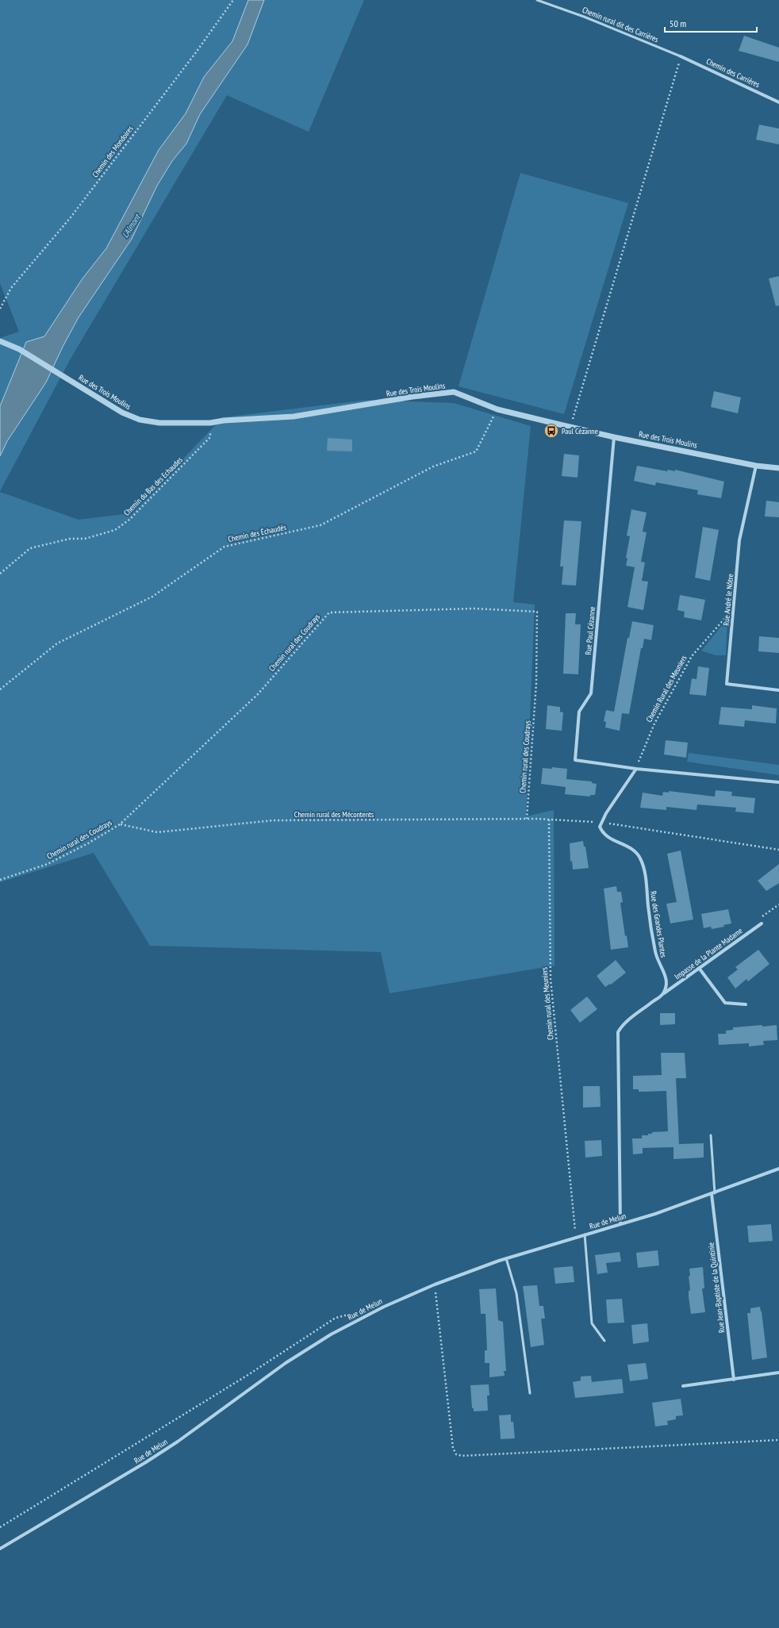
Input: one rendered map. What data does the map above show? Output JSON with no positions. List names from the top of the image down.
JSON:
{
  "streets": {
    "street": [
      "Chemin des Carrières",
      "Rue des Trois Moulins",
      "Rue André le Nôtre",
      "Rue Paul Cézanne",
      "Rue des Grandes Plantes",
      "Impasse de la Plante Madame",
      "Rue de Melun",
      "Rue Jean-Baptiste de la Quintinie"
    ],
    "lane": ["Chemin rural dit des Carrières"],
    "path": [
      "Chemin des Mondoires",
      "Chemin du Bas des Echaudes",
      "Chemin des Échaudés",
      "Chemin rural des Coudrays",
      "Chemin Rural des Meuniers",
      "Chemin rural des Mécontents",
      "Chemin rural des Meuniers"
    ]
  },
  "crossings": [
    ["Chemin rural dit des Carrières", "Chemin des Carrières"],
    ["Rue des Trois Moulins", "Chemin du Bas des Echaudes"],
    ["Rue des Trois Moulins", "Chemin des Échaudés"],
    ["Rue des Trois Moulins", "Rue André le Nôtre"],
    ["Rue des Trois Moulins", "Rue Paul Cézanne"],
    ["Rue André le Nôtre", "Chemin Rural des Meuniers"],
    ["Rue Paul Cézanne", "Chemin Rural des Meuniers"],
    ["Chemin rural des Coudrays", "Chemin rural des Mécontents"],
    ["Chemin rural des Mécontents", "Chemin rural des Meuniers"],
    ["Rue des Grandes Plantes", "Impasse de la Plante Madame"],
    ["Chemin rural des Meuniers", "Rue de Melun"],
    ["Rue de Melun", "Rue Jean-Baptiste de la Quintinie"]
  ],
  "water": ["L'Almont"],
  "places": {
    "bus stop": ["Paul Cézanne"]
  },
  "scale_bar": "50 m"
}
